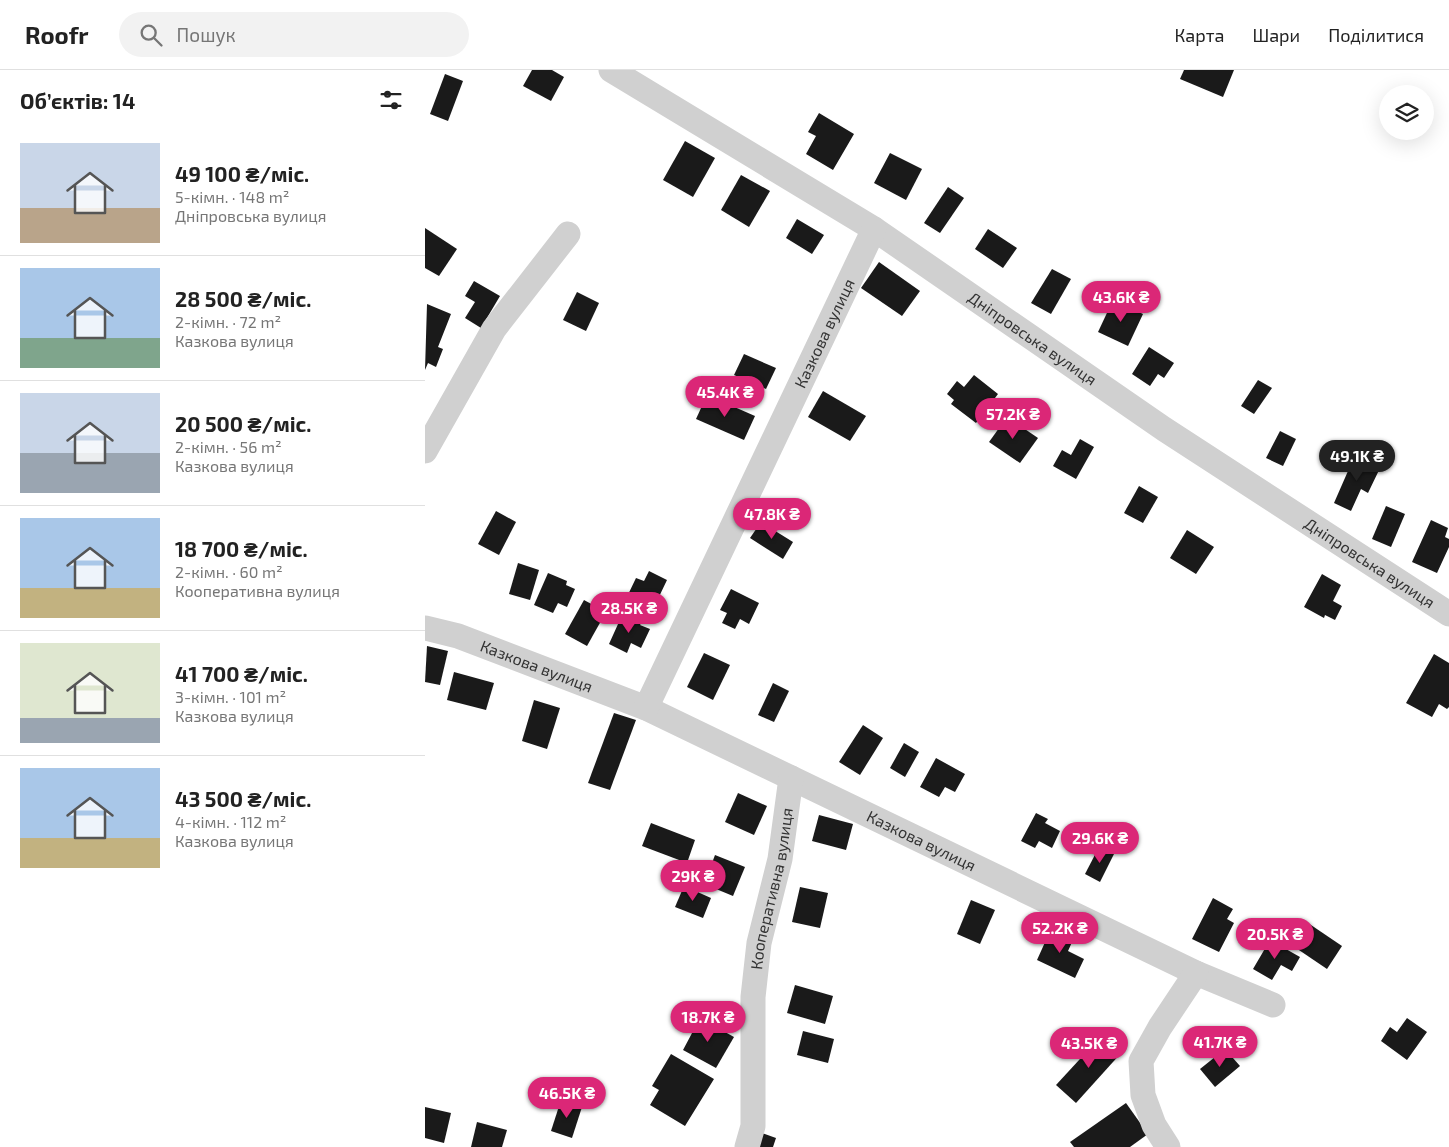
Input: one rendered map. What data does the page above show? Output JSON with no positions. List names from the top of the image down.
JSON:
{
  "streets": {
    "street": ["Казкова вулиця", "Дніпровська вулиця", "Кооперативна вулиця"]
  },
  "crossings": [
    ["Казкова вулиця", "Дніпровська вулиця"],
    ["Казкова вулиця", "Кооперативна вулиця"]
  ],
  "page": {
    "header": "Roofr",
    "search": "Пошук",
    "nav": ["Карта", "Шари", "Поділитися"],
    "heading": "Об’єктів: 14",
    "list": [
      {
        "name": "49 100 ₴/міс.",
        "note": "5-кімн. · 148 m² · Дніпровська вулиця"
      },
      {
        "name": "28 500 ₴/міс.",
        "note": "2-кімн. · 72 m² · Казкова вулиця"
      },
      {
        "name": "20 500 ₴/міс.",
        "note": "2-кімн. · 56 m² · Казкова вулиця"
      },
      {
        "name": "18 700 ₴/міс.",
        "note": "2-кімн. · 60 m² · Кооперативна вулиця"
      },
      {
        "name": "41 700 ₴/міс.",
        "note": "3-кімн. · 101 m² · Казкова вулиця"
      },
      {
        "name": "43 500 ₴/міс.",
        "note": "4-кімн. · 112 m² · Казкова вулиця"
      }
    ],
    "price": [
      "43.6K ₴",
      "45.4K ₴",
      "57.2K ₴",
      "49.1K ₴",
      "47.8K ₴",
      "28.5K ₴",
      "29.6K ₴",
      "29K ₴",
      "52.2K ₴",
      "20.5K ₴",
      "18.7K ₴",
      "41.7K ₴",
      "43.5K ₴",
      "46.5K ₴"
    ]
  }
}
